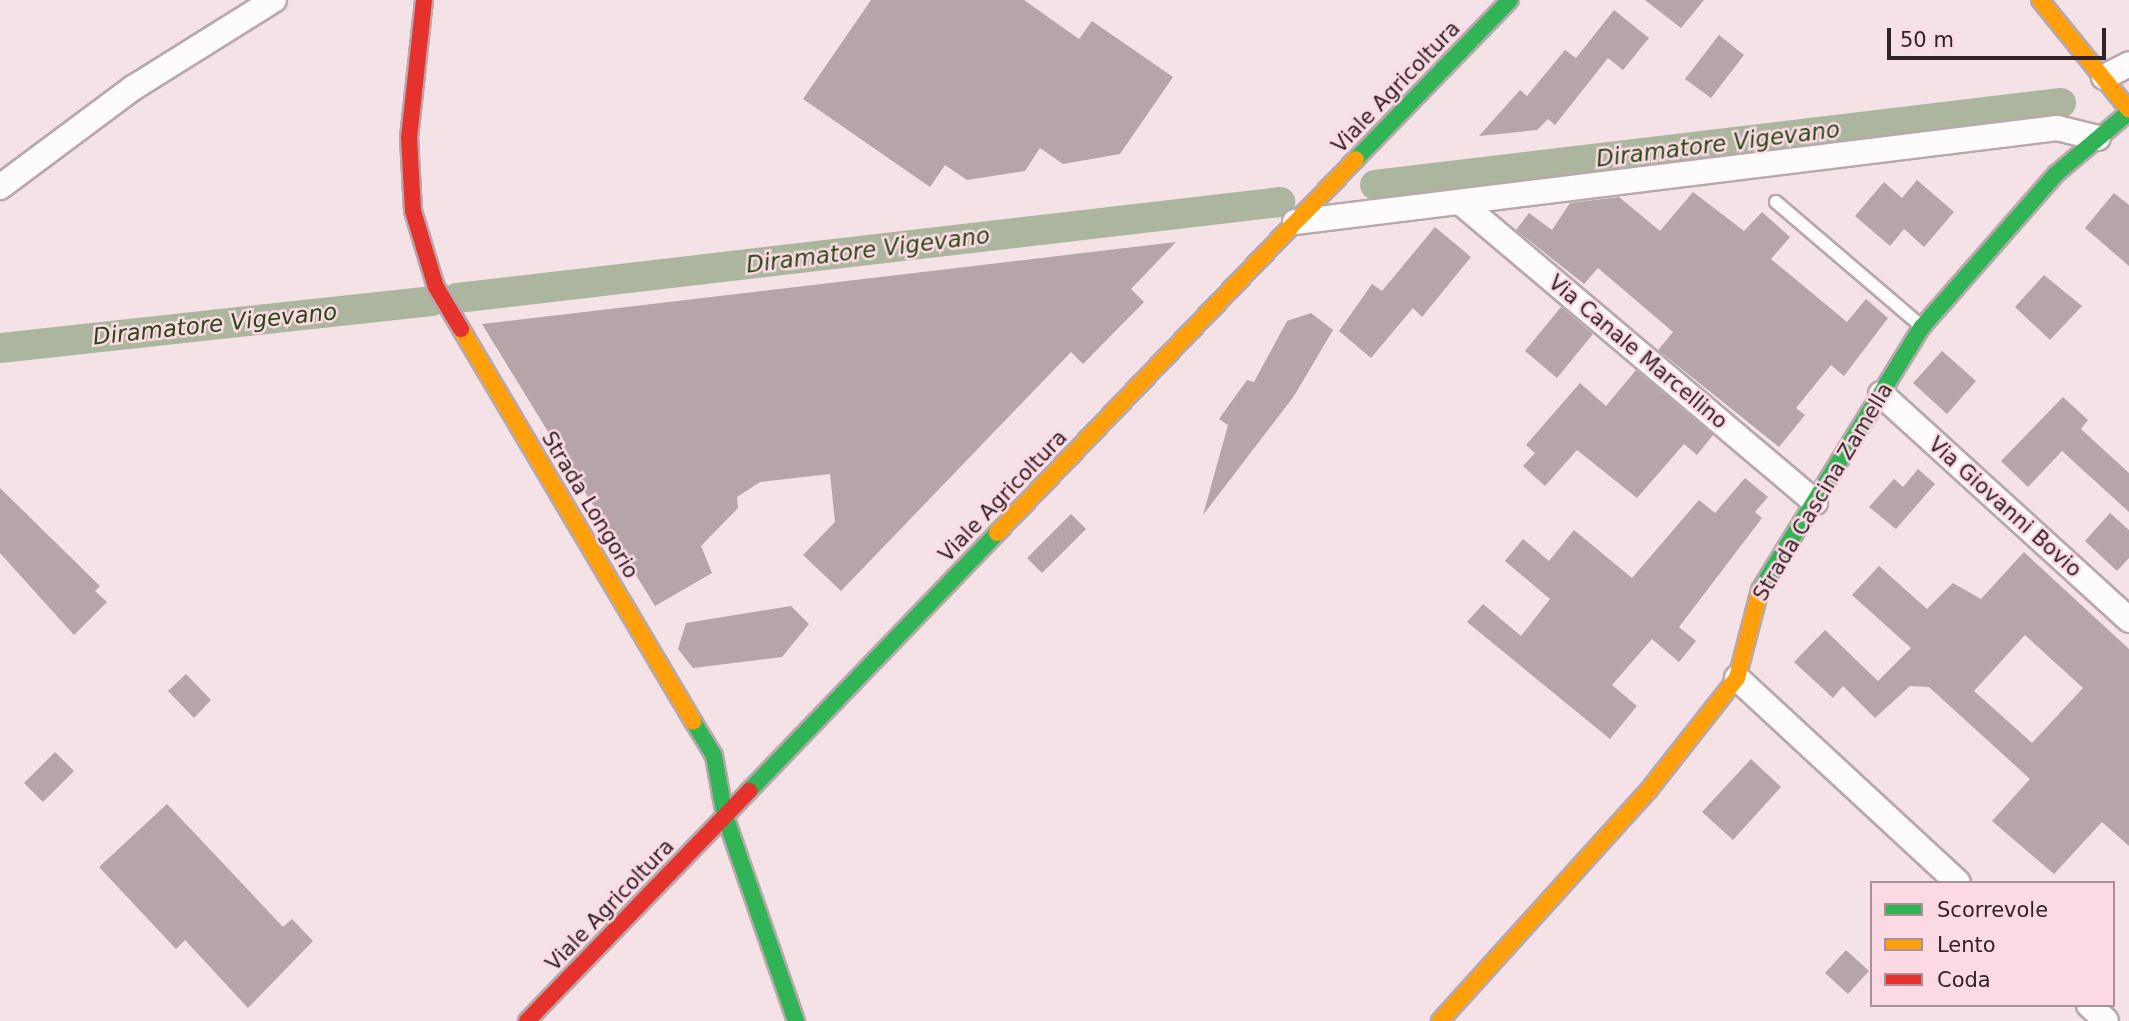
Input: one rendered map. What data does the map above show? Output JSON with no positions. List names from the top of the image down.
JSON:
{
  "streets": {
    "street": [
      "Viale Agricoltura",
      "Via Canale Marcellino",
      "Strada Cascina Zamella",
      "Strada Longorio",
      "Via Giovanni Bovio"
    ]
  },
  "crossings": [
    ["Viale Agricoltura", "Strada Longorio"],
    ["Via Canale Marcellino", "Strada Cascina Zamella"],
    ["Strada Cascina Zamella", "Via Giovanni Bovio"]
  ],
  "water": ["Diramatore Vigevano"],
  "legend": ["Scorrevole", "Lento", "Coda"],
  "scale_bar": "50 m"
}
